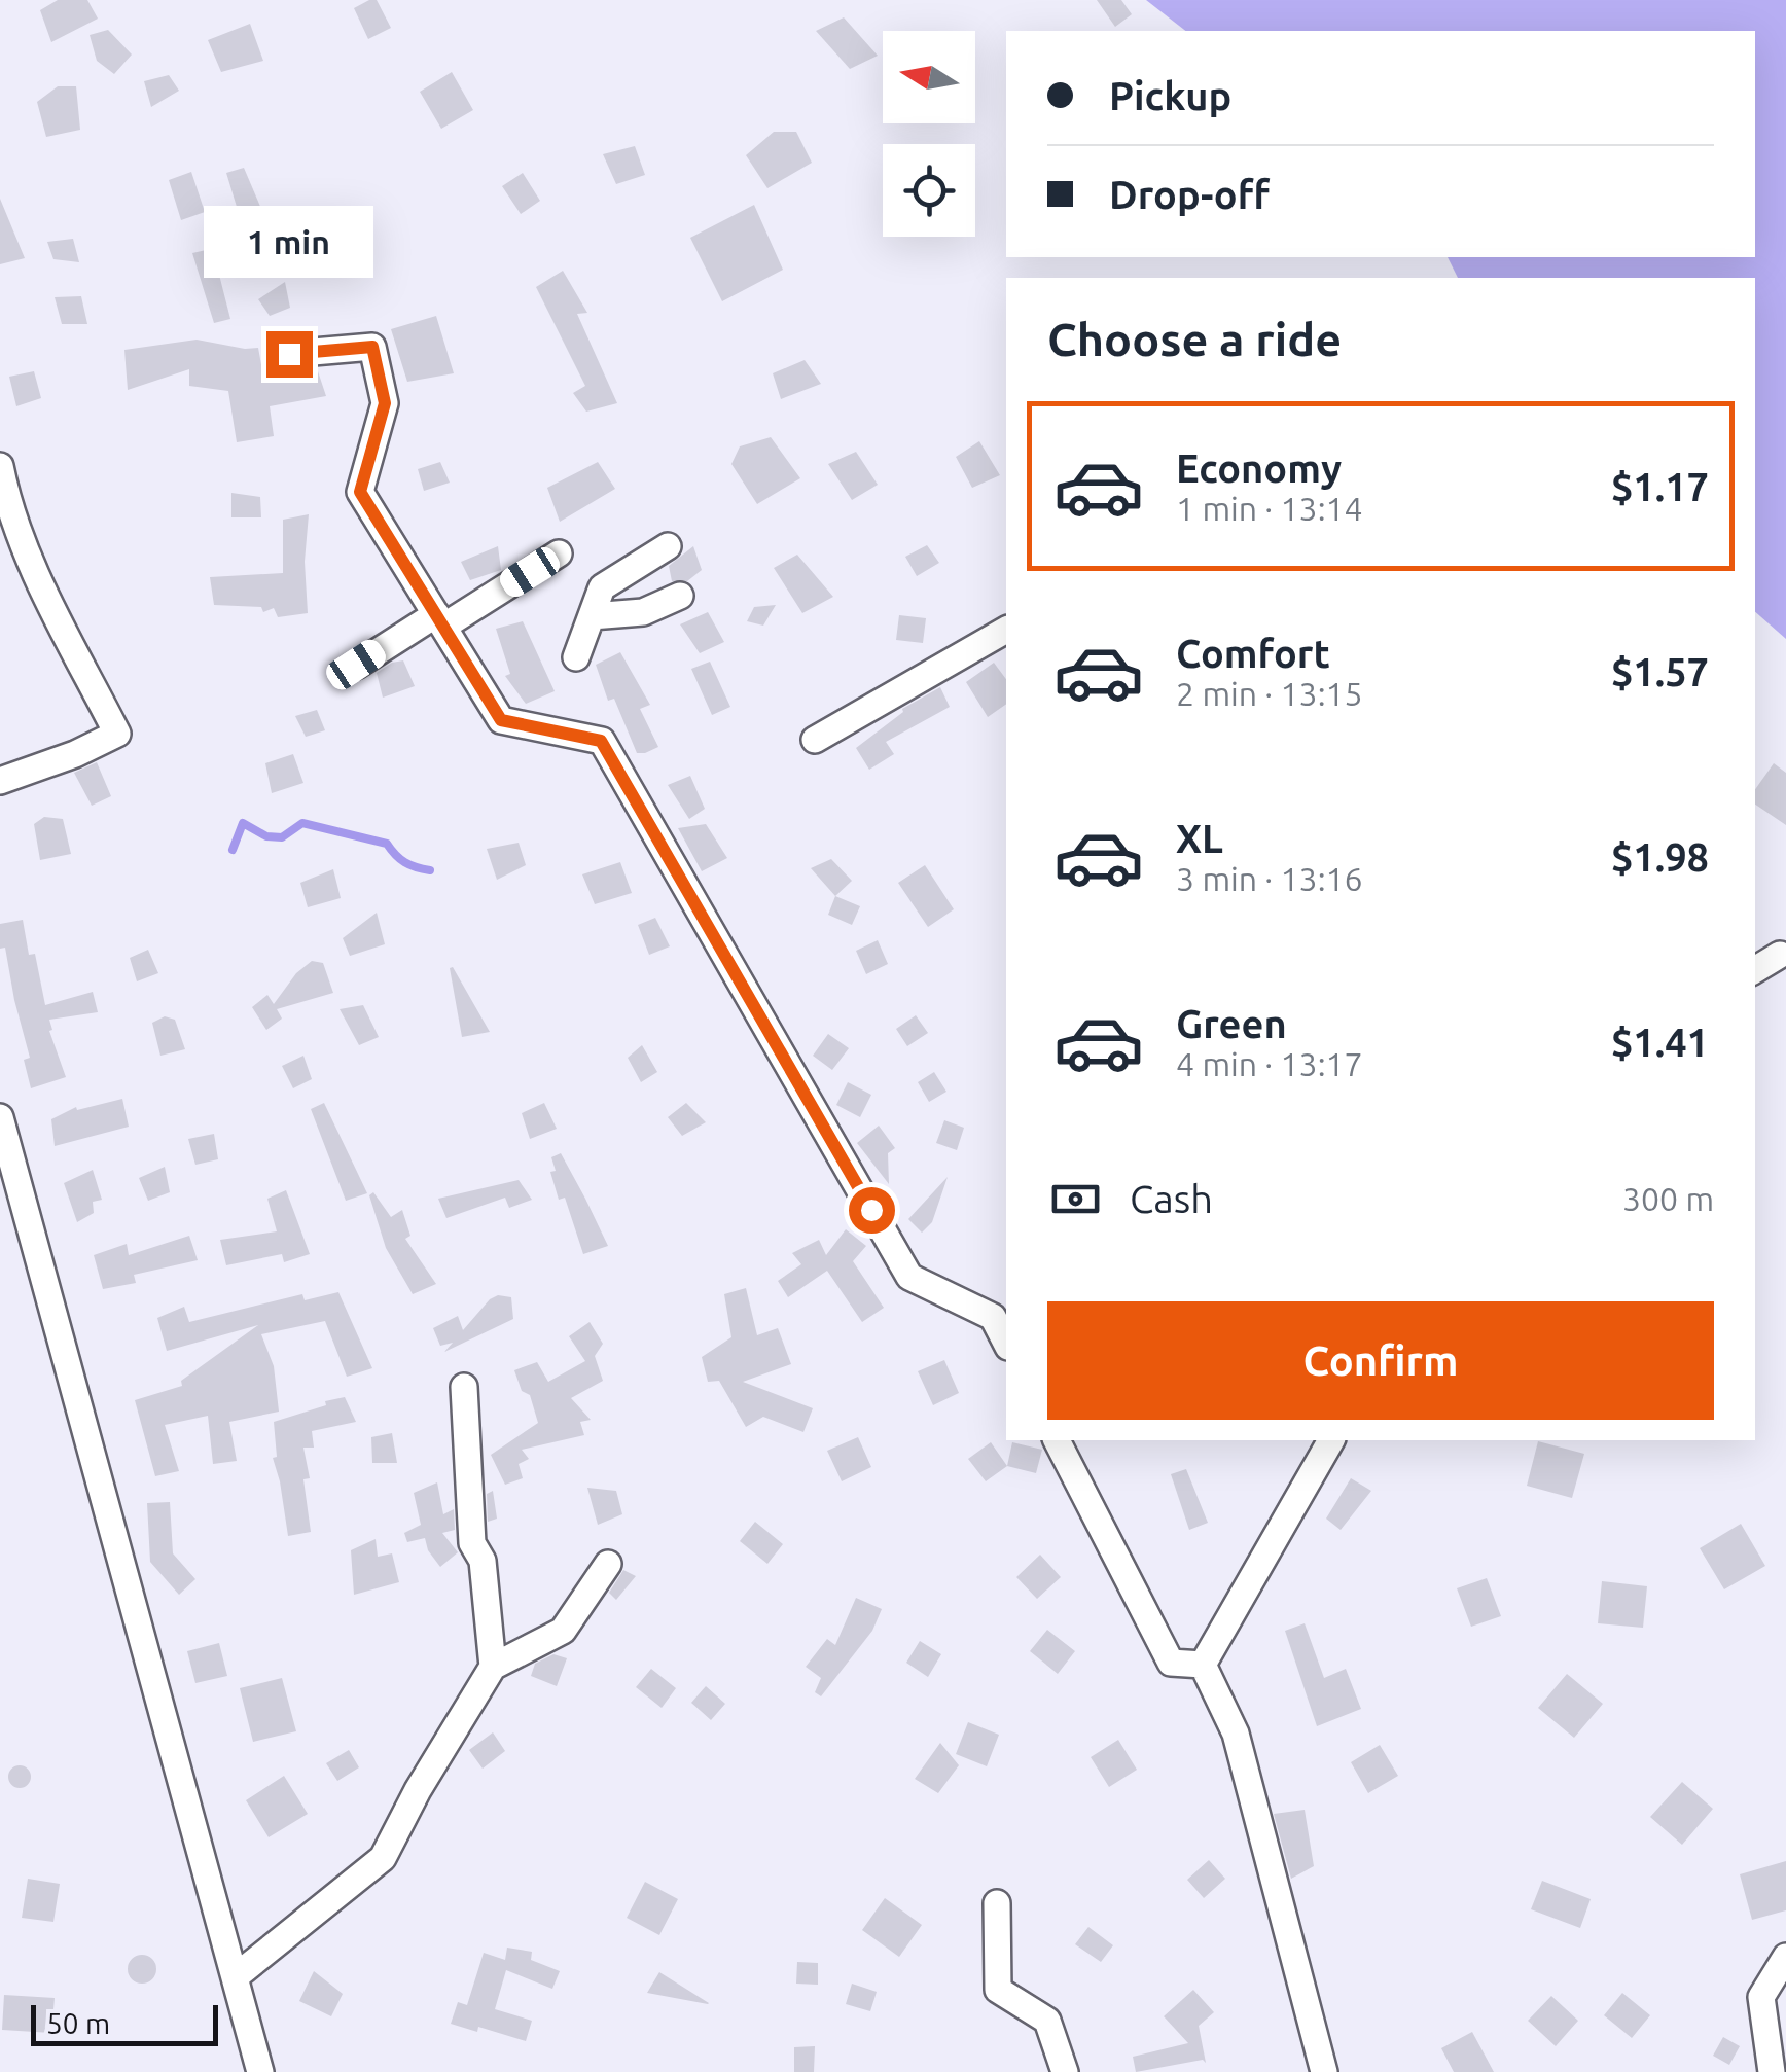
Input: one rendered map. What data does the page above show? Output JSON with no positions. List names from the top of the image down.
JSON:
{
  "scale_bar": "50 m",
  "north": "left",
  "page": {
    "banner": ["Pickup", "Drop-off"],
    "bubble": "1 min",
    "heading": "Choose a ride",
    "list": [
      {
        "name": "Economy",
        "note": "1 min · 13:14",
        "value": "$1.17"
      },
      {
        "name": "Comfort",
        "note": "2 min · 13:15",
        "value": "$1.57"
      },
      {
        "name": "XL",
        "note": "3 min · 13:16",
        "value": "$1.98"
      },
      {
        "name": "Green",
        "note": "4 min · 13:17",
        "value": "$1.41"
      }
    ],
    "pay": ["Cash", "300 m"],
    "buttons": "Confirm",
    "scale": "50 m"
  }
}
